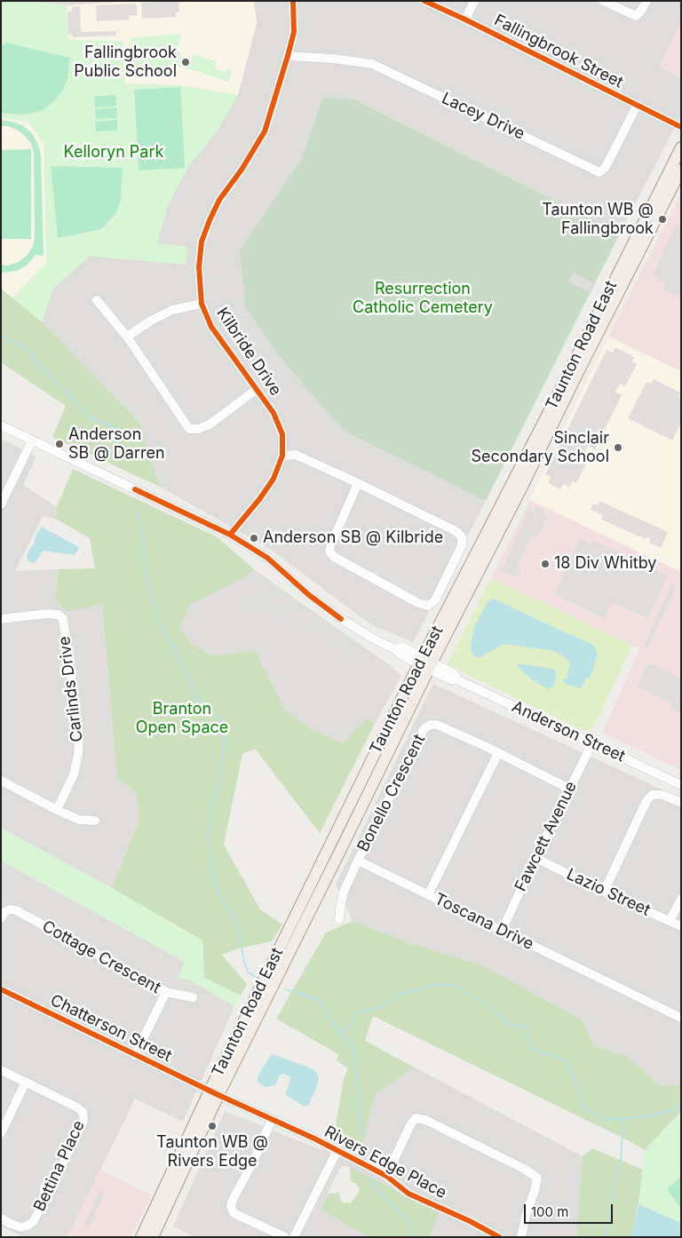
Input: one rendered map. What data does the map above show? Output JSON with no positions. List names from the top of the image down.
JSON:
{
  "streets": {
    "main road": ["Taunton Road East"],
    "street": [
      "Fallingbrook Street",
      "Lacey Drive",
      "Kilbride Drive",
      "Carlinds Drive",
      "Anderson Street",
      "Bonello Crescent",
      "Fawcett Avenue",
      "Lazio Street",
      "Toscana Drive",
      "Cottage Crescent",
      "Chatterson Street",
      "Rivers Edge Place",
      "Bettina Place"
    ]
  },
  "crossings": [
    ["Fallingbrook Street", "Lacey Drive"],
    ["Lacey Drive", "Kilbride Drive"],
    ["Taunton Road East", "Anderson Street"],
    ["Taunton Road East", "Chatterson Street"],
    ["Taunton Road East", "Rivers Edge Place"],
    ["Kilbride Drive", "Anderson Street"],
    ["Anderson Street", "Fawcett Avenue"],
    ["Bonello Crescent", "Toscana Drive"],
    ["Fawcett Avenue", "Lazio Street"],
    ["Fawcett Avenue", "Toscana Drive"],
    ["Cottage Crescent", "Chatterson Street"],
    ["Chatterson Street", "Rivers Edge Place"]
  ],
  "parks": ["Kelloryn Park", "Resurrection Catholic Cemetery", "Branton Open Space"],
  "places": [
    "Fallingbrook Public School",
    "Taunton WB @ Fallingbrook",
    "Anderson SB @ Darren",
    "Sinclair Secondary School",
    "Anderson SB @ Kilbride",
    "18 Div Whitby",
    "Taunton WB @ Rivers Edge"
  ],
  "scale_bar": "100 m"
}
